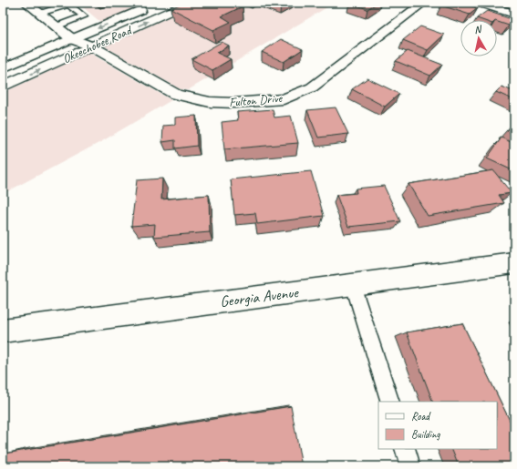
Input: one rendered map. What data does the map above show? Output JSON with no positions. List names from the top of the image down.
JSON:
{
  "streets": {
    "street": ["Okeechobee Road", "Fulton Drive", "Georgia Avenue"]
  },
  "crossings": [
    ["Okeechobee Road", "Fulton Drive"]
  ],
  "legend": ["Road", "Building"],
  "north": "top"
}
